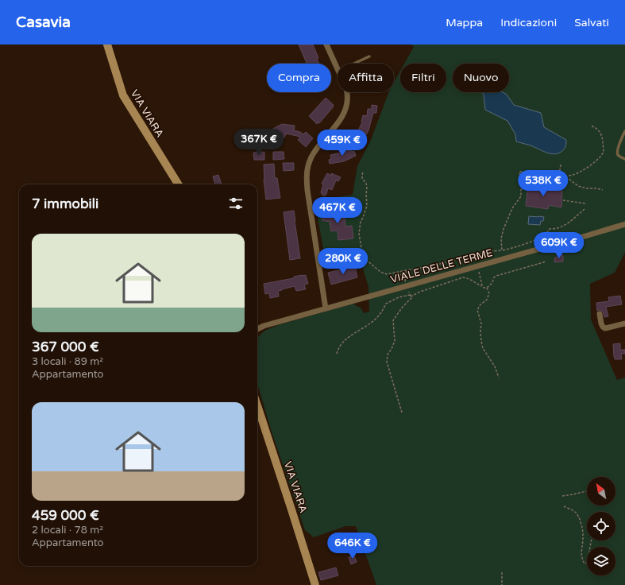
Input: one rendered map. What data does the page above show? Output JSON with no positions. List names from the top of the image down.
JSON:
{
  "streets": {
    "main road": ["VIA VIARA"],
    "street": ["VIALE DELLE TERME"]
  },
  "north": "top left",
  "page": {
    "header": "Casavia",
    "nav": ["Mappa", "Indicazioni", "Salvati"],
    "chip": [
      "Compra",
      "Affitta",
      "Filtri",
      "Nuovo"
    ],
    "price": [
      "367K €",
      "459K €",
      "538K €",
      "467K €",
      "609K €",
      "280K €",
      "646K €"
    ],
    "heading": "7 immobili",
    "list": [
      {
        "name": "367 000 €",
        "note": "3 locali · 89 m² · Appartamento"
      },
      {
        "name": "459 000 €",
        "note": "2 locali · 78 m² · Appartamento"
      }
    ]
  }
}
